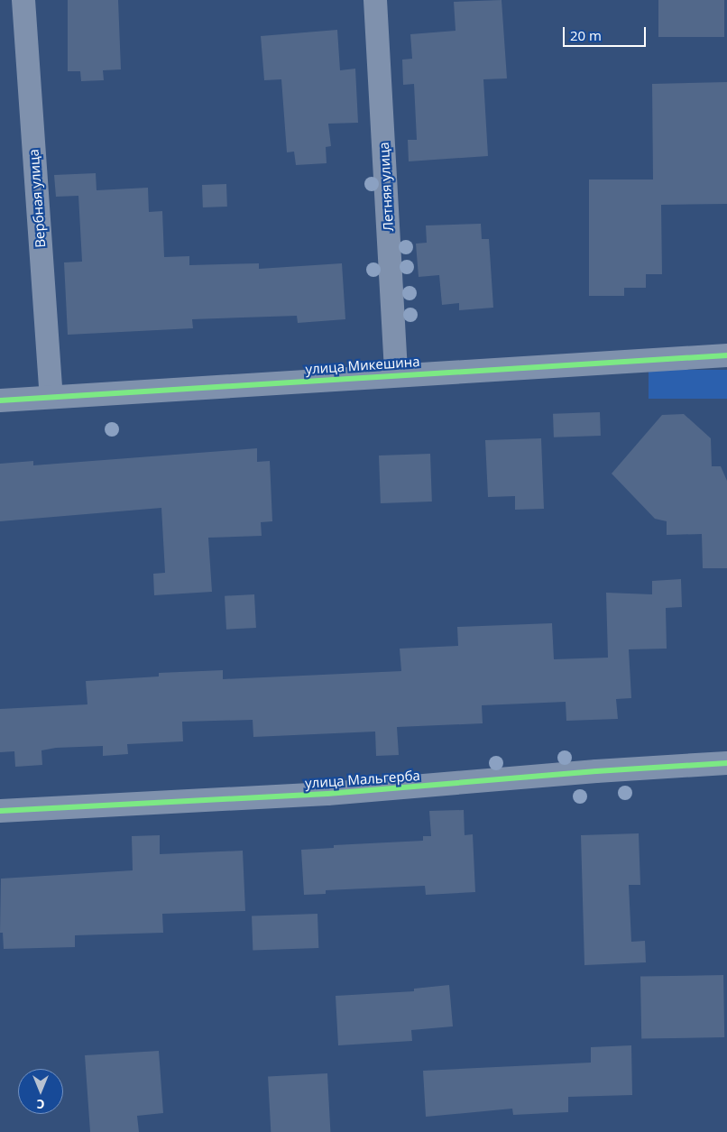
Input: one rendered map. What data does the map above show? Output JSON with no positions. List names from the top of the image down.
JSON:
{
  "streets": {
    "street": [
      "Летняя улица",
      "Вербная улица",
      "улица Микешина",
      "улица Мальгерба"
    ]
  },
  "crossings": [
    ["Летняя улица", "улица Микешина"],
    ["Вербная улица", "улица Микешина"]
  ],
  "scale_bar": "20 m",
  "north": "bottom"
}
